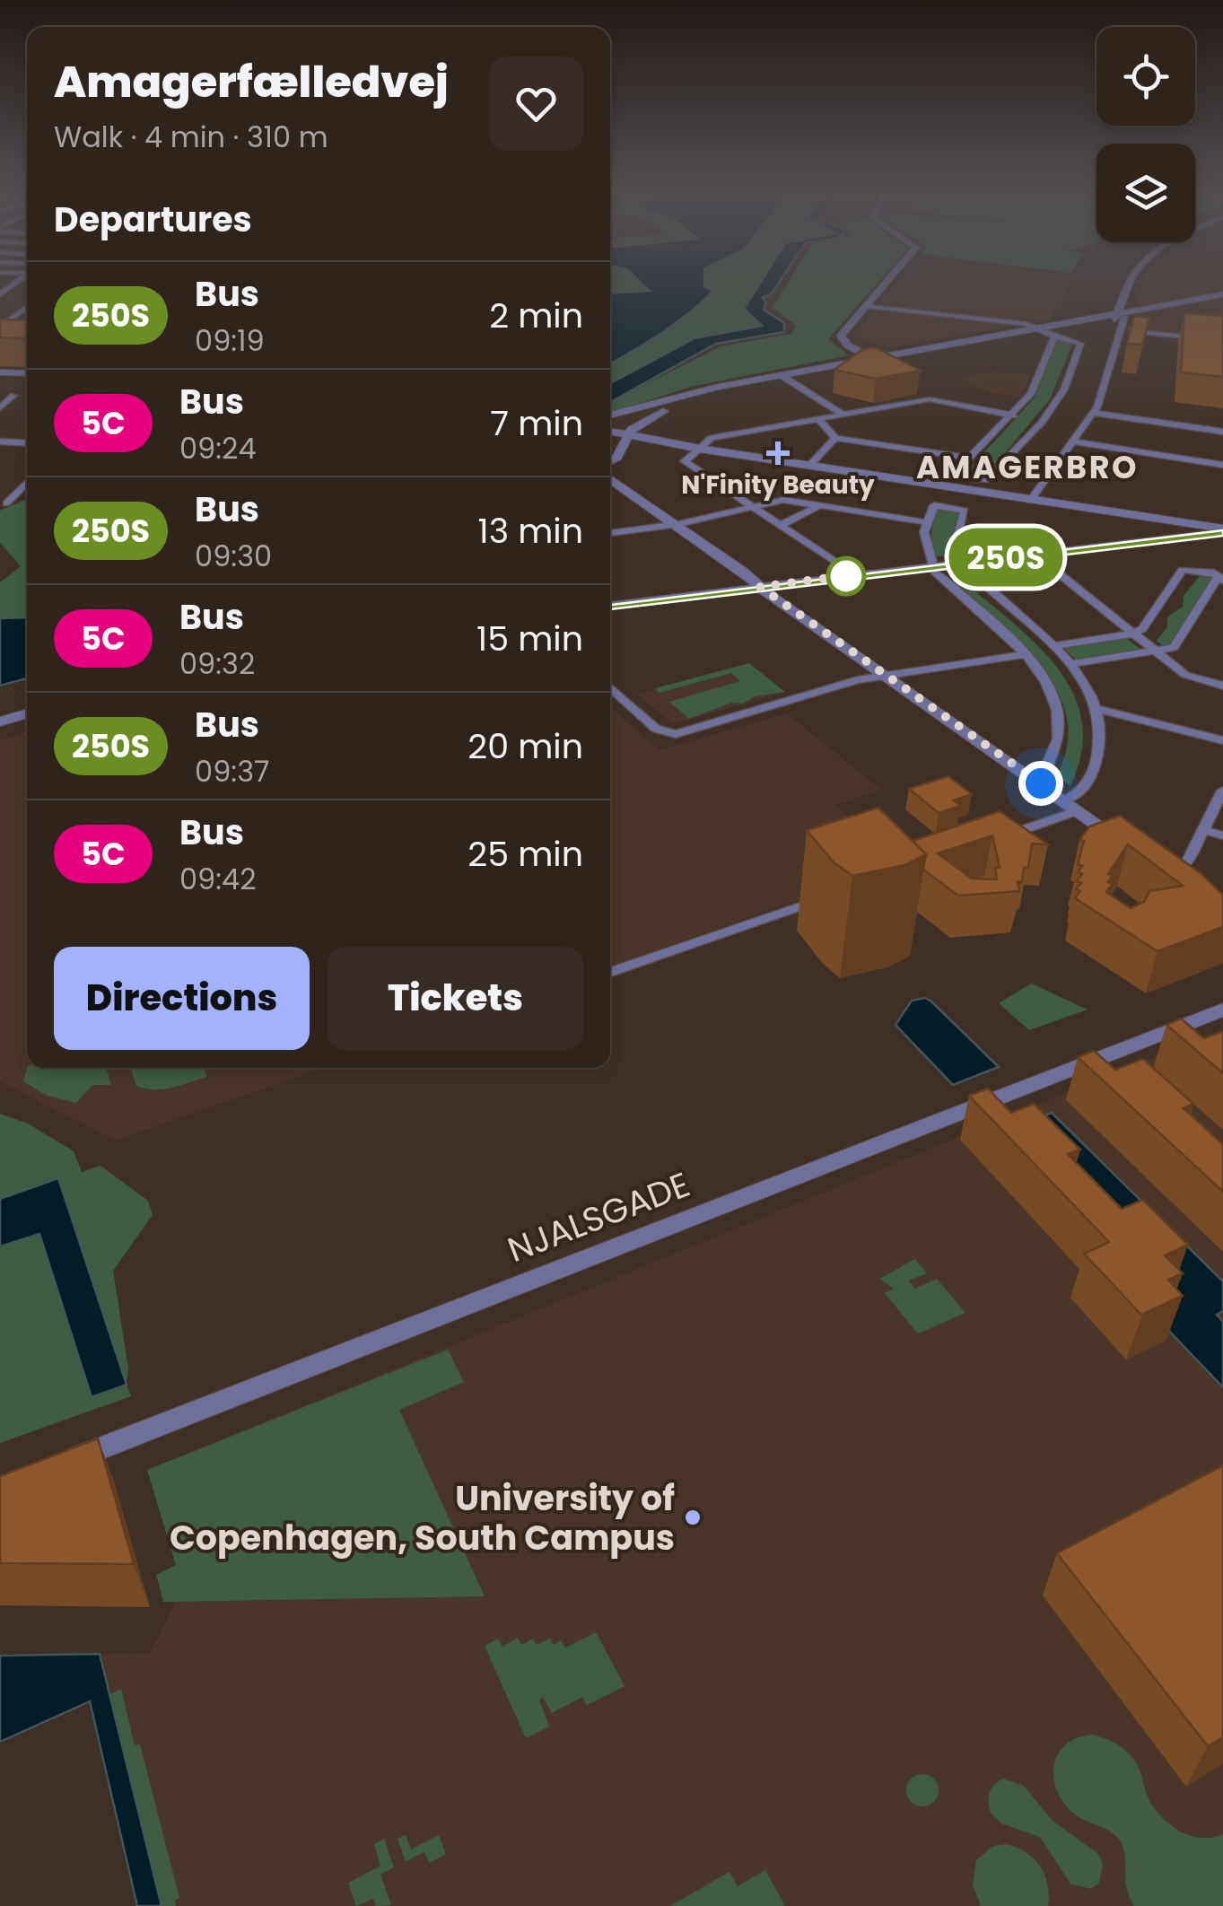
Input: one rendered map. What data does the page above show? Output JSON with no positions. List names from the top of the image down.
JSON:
{
  "streets": {
    "street": ["NJALSGADE"]
  },
  "districts": ["AMAGERBRO"],
  "places": {
    "health": ["N'Finity Beauty"],
    "other": ["University of Copenhagen, South Campus"]
  },
  "lines": ["bus line 250S"],
  "page": {
    "on_map": "250S",
    "heading": [
      ["Amagerfælledvej", "Walk · 4 min · 310 m"],
      "Departures"
    ],
    "list": [
      {
        "mark": "250S",
        "name": "Bus",
        "note": "09:19",
        "value": "2 min"
      },
      {
        "mark": "5C",
        "name": "Bus",
        "note": "09:24",
        "value": "7 min"
      },
      {
        "mark": "250S",
        "name": "Bus",
        "note": "09:30",
        "value": "13 min"
      },
      {
        "mark": "5C",
        "name": "Bus",
        "note": "09:32",
        "value": "15 min"
      },
      {
        "mark": "250S",
        "name": "Bus",
        "note": "09:37",
        "value": "20 min"
      },
      {
        "mark": "5C",
        "name": "Bus",
        "note": "09:42",
        "value": "25 min"
      }
    ],
    "buttons": ["Directions", "Tickets"]
  }
}
